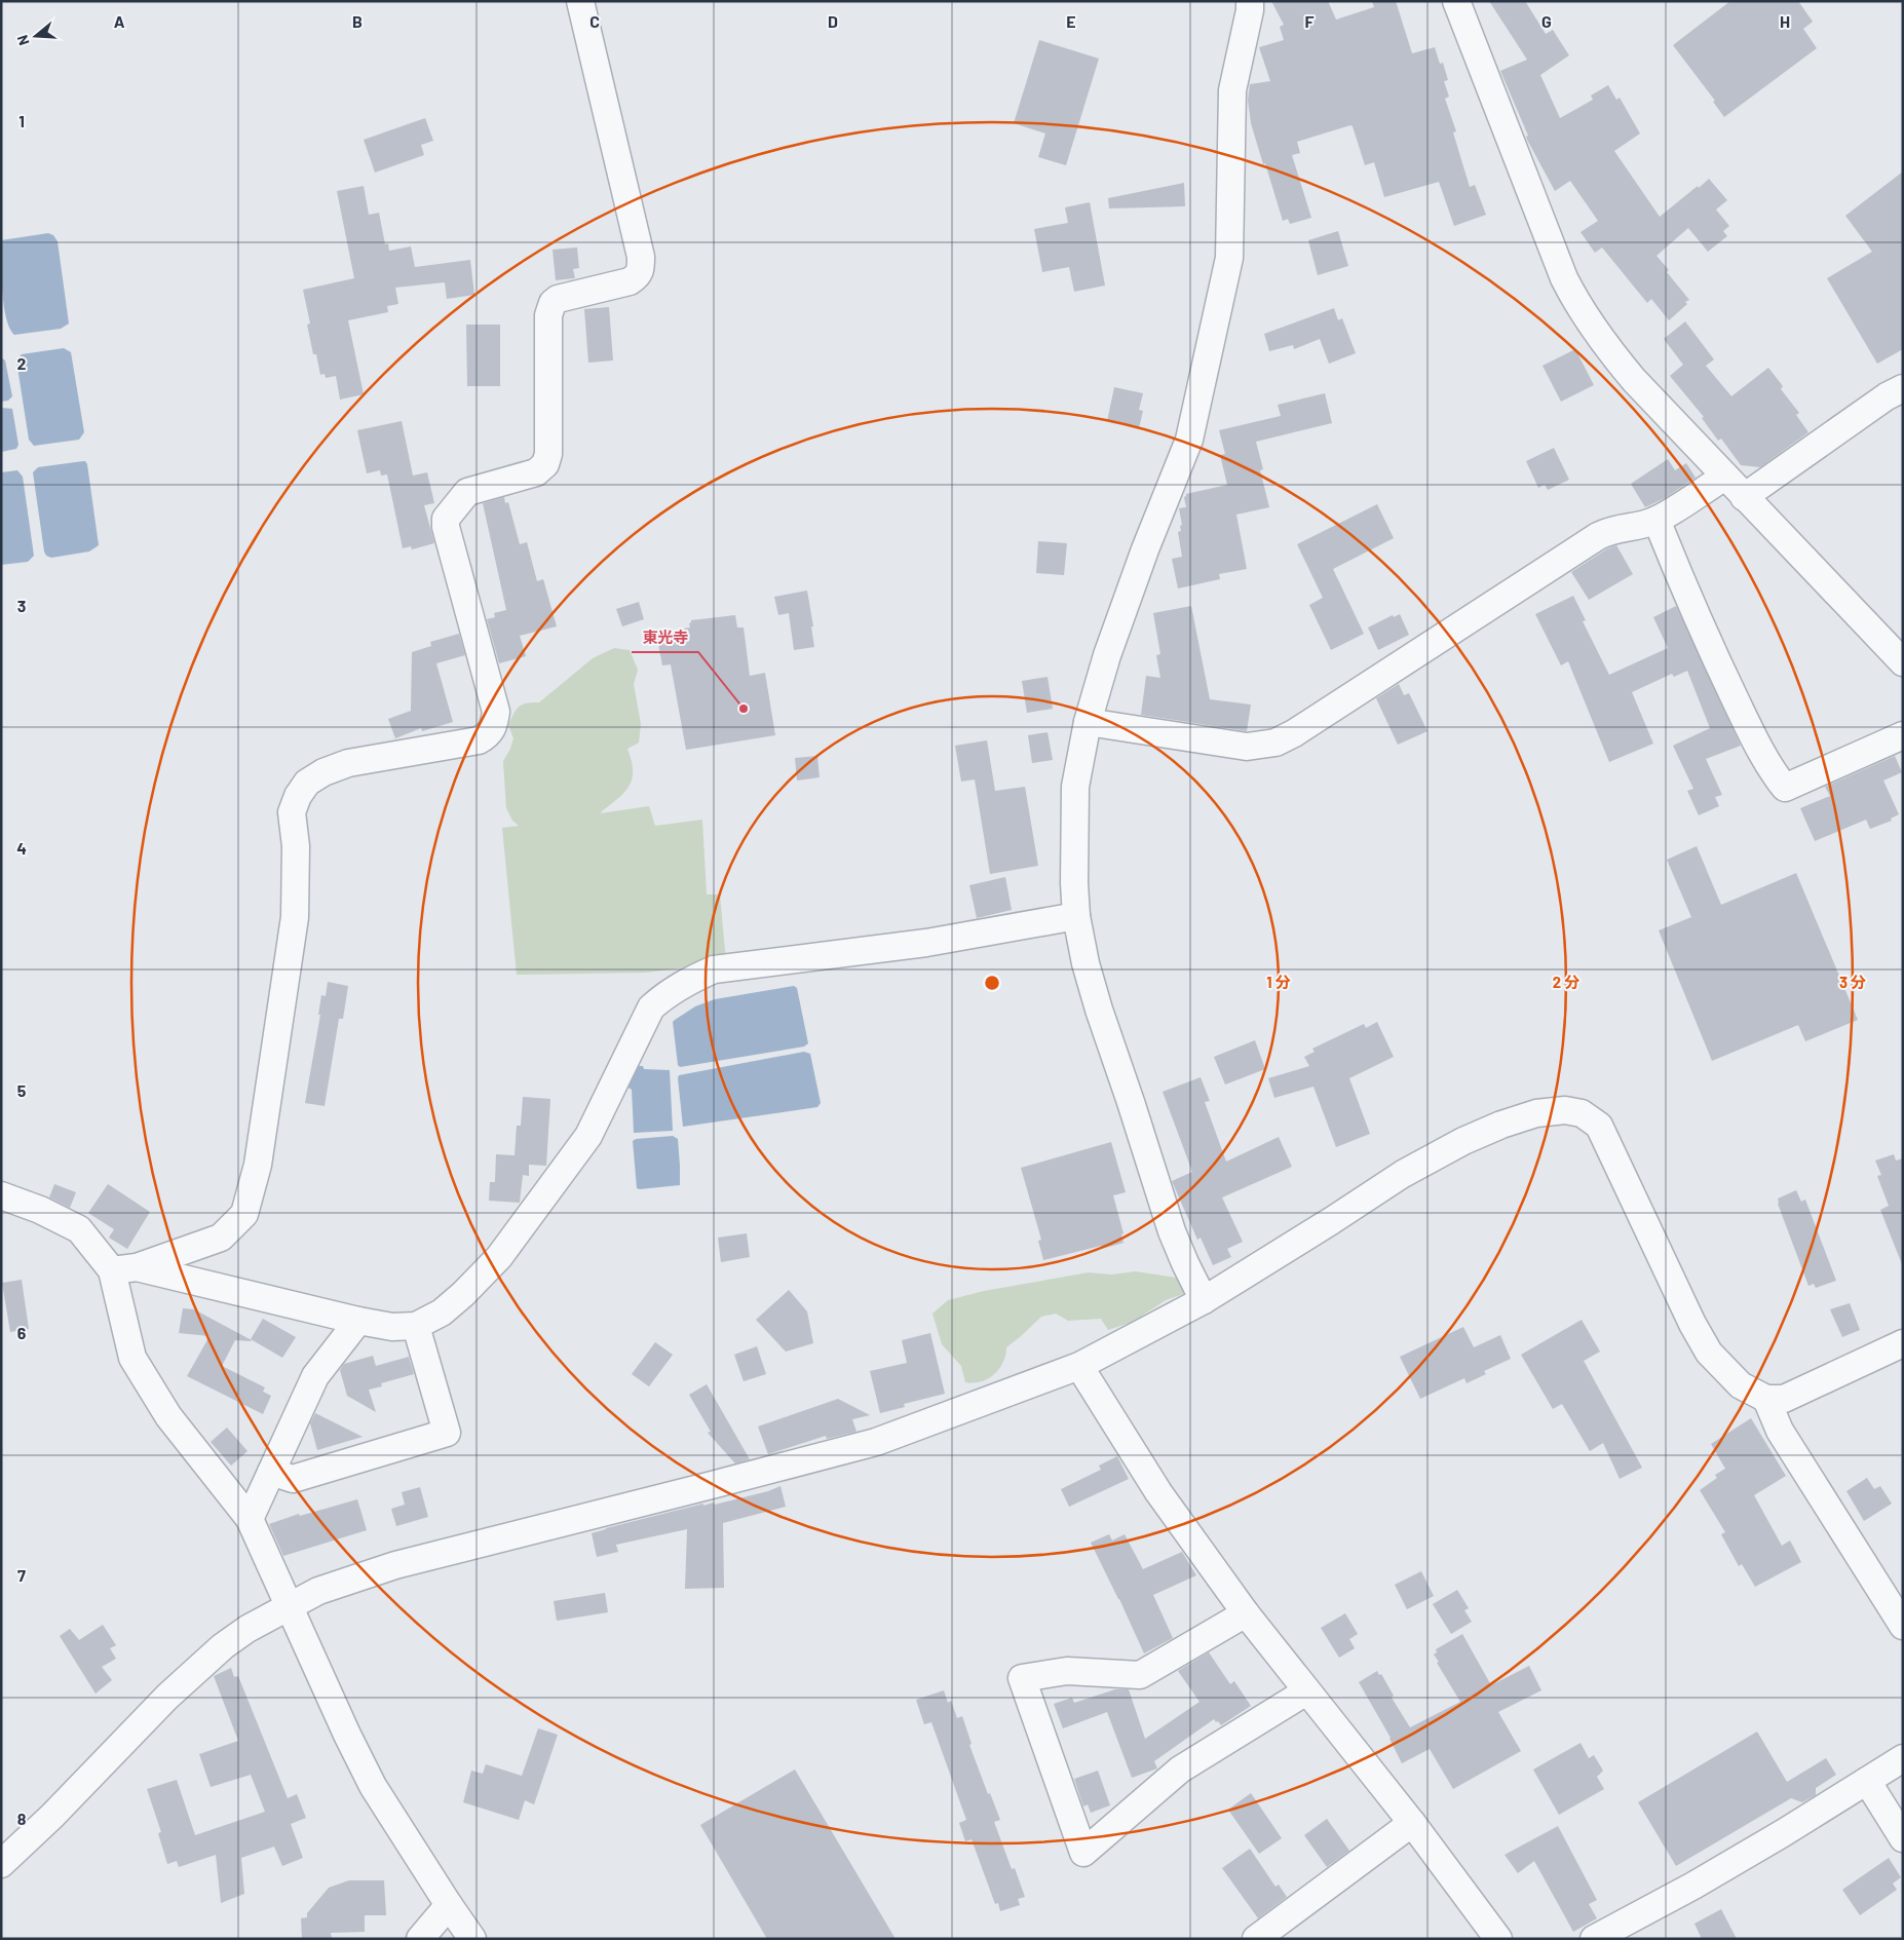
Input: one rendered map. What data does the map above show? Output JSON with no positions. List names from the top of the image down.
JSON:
{
  "places": ["東光寺"],
  "north": "left",
  "grid": {
    "columns": [
      "A",
      "B",
      "C",
      "D",
      "E",
      "F",
      "G",
      "H"
    ],
    "rows": [
      "1",
      "2",
      "3",
      "4",
      "5",
      "6",
      "7",
      "8"
    ]
  },
  "rings": ["1 分", "2 分", "3 分"]
}
